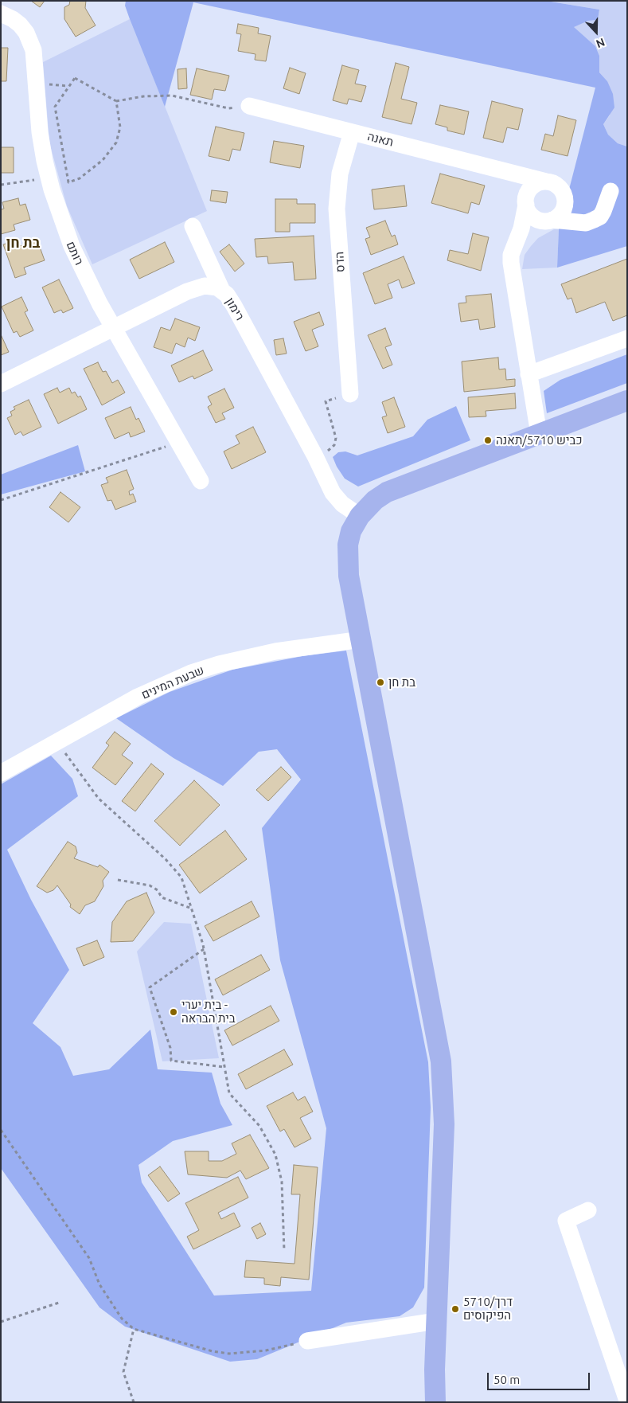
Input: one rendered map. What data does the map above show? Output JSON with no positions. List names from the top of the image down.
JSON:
{
  "streets": {
    "street": [
      "תאנה",
      "רותם",
      "הדס",
      "רימון",
      "שבעת המינים"
    ]
  },
  "crossings": [
    ["תאנה", "הדס"],
    ["רותם", "רימון"]
  ],
  "districts": ["בת חן"],
  "places": [
    "כביש 5710/תאנה",
    "בת חן",
    "בית יערי - בית הבראה",
    "5710/דרך הפיקוסים"
  ],
  "scale_bar": "50 m",
  "north": "bottom"
}
